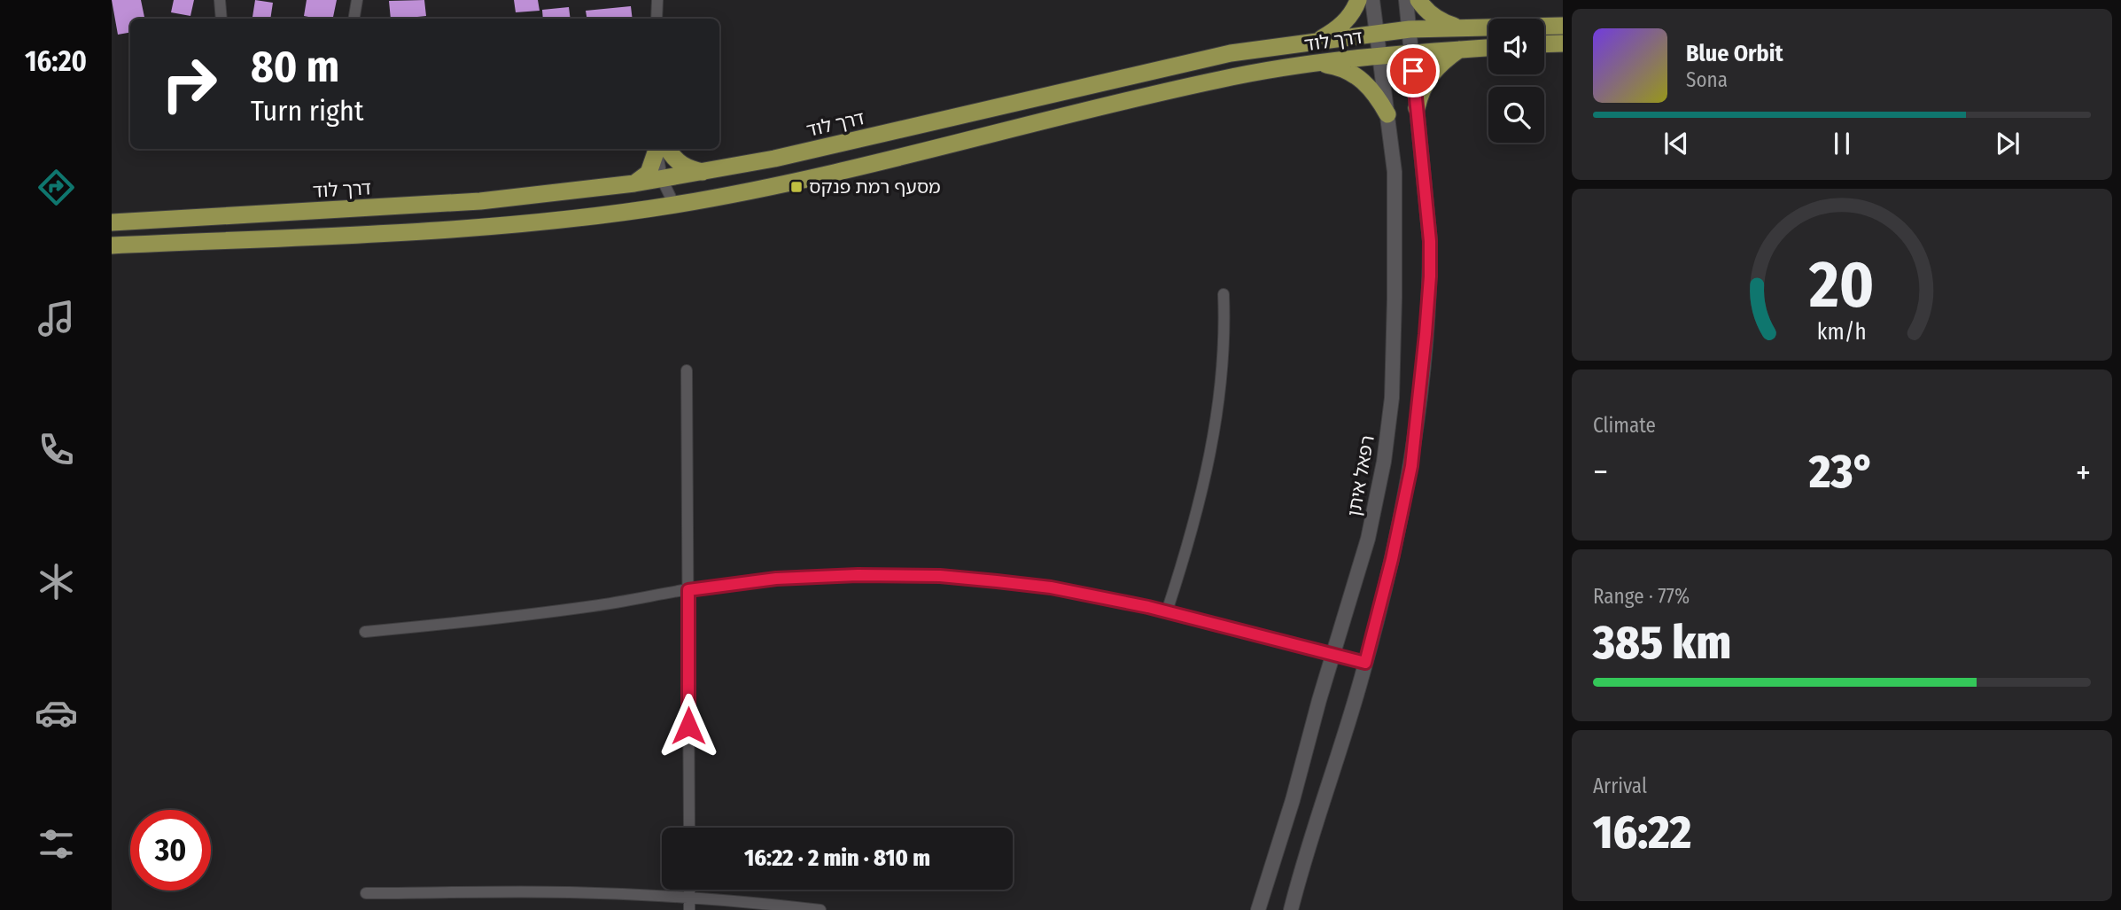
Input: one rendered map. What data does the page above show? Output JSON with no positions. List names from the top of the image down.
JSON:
{
  "streets": {
    "main road": ["דרך לוד", "רפאל איתן"]
  },
  "crossings": [
    ["דרך לוד", "רפאל איתן"]
  ],
  "places": {
    "transit": ["מסעף רמת פנקס"]
  },
  "page": {
    "tabs": "16:20",
    "turn": ["80 m", "Turn right"],
    "song": ["Blue Orbit", "Sona"],
    "tile": [
      "Climate",
      ["Range · 77%", "385 km"],
      ["Arrival", "16:22"]
    ],
    "heat": ["−", "23°", "+"],
    "limit": "30",
    "trip": "16:22 · 2 min · 810 m",
    "gauge": ["20", "km/h"]
  }
}
